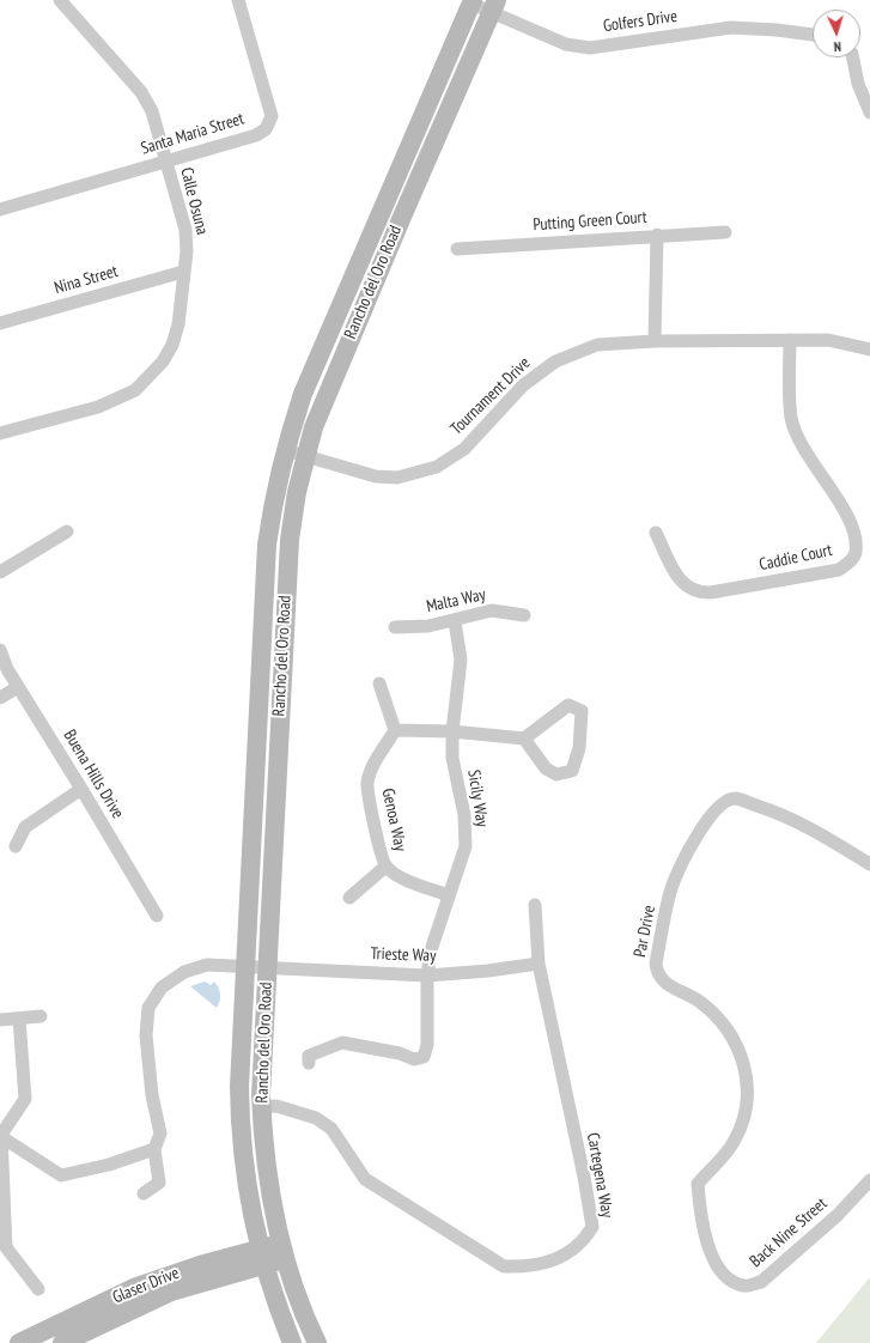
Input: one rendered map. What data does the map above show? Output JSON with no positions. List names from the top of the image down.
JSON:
{
  "streets": {
    "main road": ["Rancho del Oro Road", "Glaser Drive"],
    "street": [
      "Golfers Drive",
      "Santa Maria Street",
      "Calle Osuna",
      "Putting Green Court",
      "Nina Street",
      "Tournament Drive",
      "Caddie Court",
      "Malta Way",
      "Buena Hills Drive",
      "Sicily Way",
      "Genoa Way",
      "Par Drive",
      "Trieste Way",
      "Cartegena Way",
      "Back Nine Street"
    ]
  },
  "crossings": [
    ["Golfers Drive", "Rancho del Oro Road"],
    ["Santa Maria Street", "Calle Osuna"],
    ["Calle Osuna", "Nina Street"],
    ["Rancho del Oro Road", "Tournament Drive"],
    ["Rancho del Oro Road", "Trieste Way"],
    ["Rancho del Oro Road", "Cartegena Way"],
    ["Rancho del Oro Road", "Glaser Drive"],
    ["Tournament Drive", "Caddie Court"],
    ["Malta Way", "Sicily Way"],
    ["Sicily Way", "Genoa Way"],
    ["Sicily Way", "Trieste Way"],
    ["Par Drive", "Back Nine Street"],
    ["Trieste Way", "Cartegena Way"]
  ],
  "north": "bottom"
}
